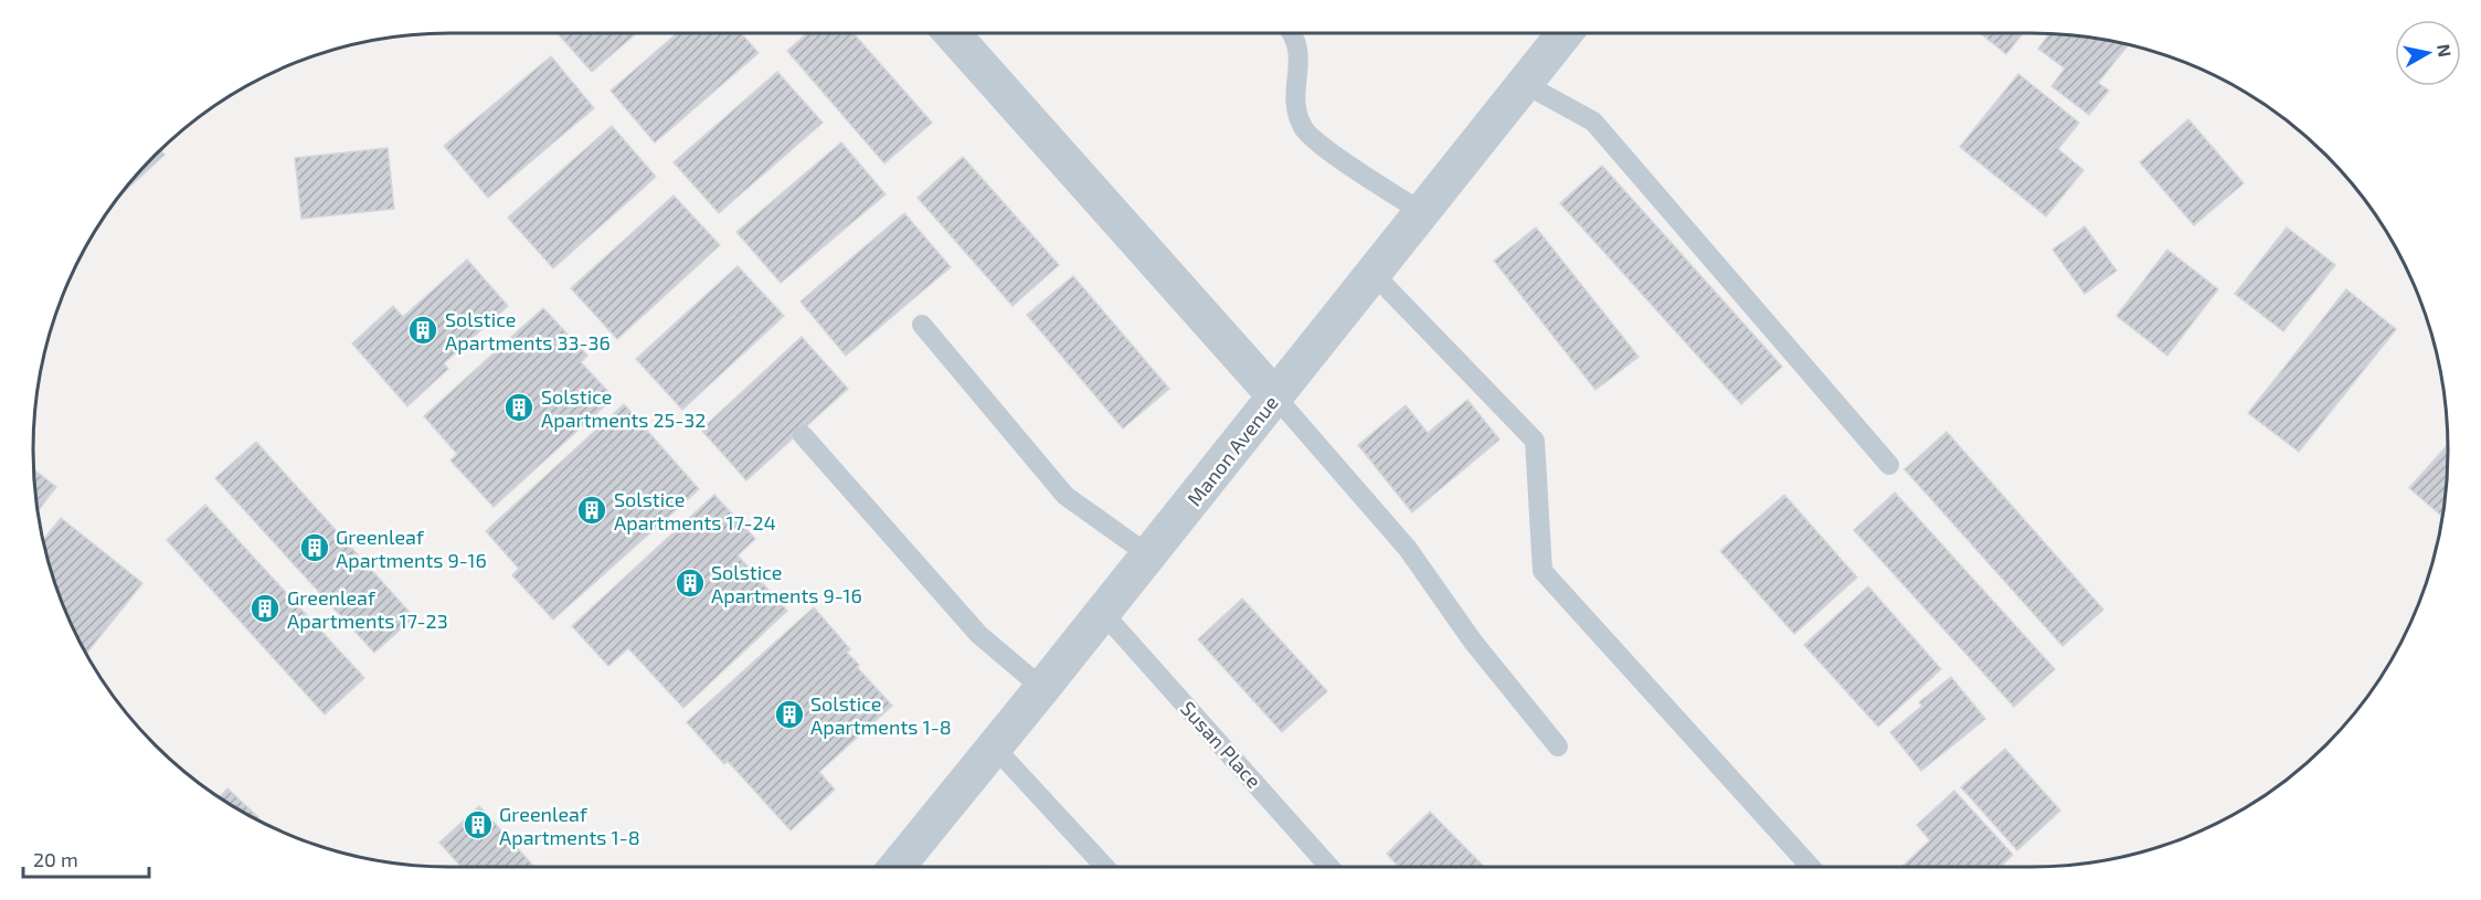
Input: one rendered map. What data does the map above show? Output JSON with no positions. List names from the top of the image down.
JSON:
{
  "streets": {
    "street": ["Manon Avenue"],
    "lane": ["Susan Place"]
  },
  "crossings": [
    ["Manon Avenue", "Susan Place"]
  ],
  "places": {
    "building": [
      "Solstice Apartments 33-36",
      "Solstice Apartments 25-32",
      "Solstice Apartments 17-24",
      "Greenleaf Apartments 9-16",
      "Solstice Apartments 9-16",
      "Greenleaf Apartments 17-23",
      "Solstice Apartments 1-8",
      "Greenleaf Apartments 1-8"
    ]
  },
  "scale_bar": "20 m",
  "north": "right"
}
